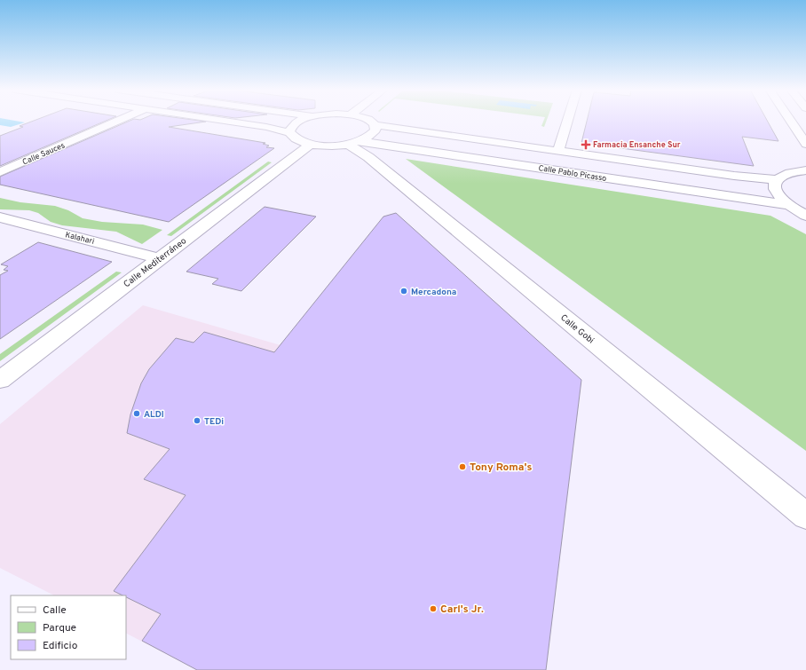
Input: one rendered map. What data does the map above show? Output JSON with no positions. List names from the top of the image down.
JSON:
{
  "streets": {
    "street": [
      "Calle Sauces",
      "Calle Pablo Picasso",
      "Kalahari",
      "Calle Mediterráneo",
      "Calle Gobi"
    ]
  },
  "crossings": [
    ["Calle Pablo Picasso", "Calle Gobi"],
    ["Kalahari", "Calle Mediterráneo"]
  ],
  "places": {
    "health": ["Farmacia Ensanche Sur"],
    "other": [
      "Mercadona",
      "ALDI",
      "TEDi",
      "Tony Roma's",
      "Carl's Jr."
    ]
  },
  "legend": ["Calle", "Parque", "Edificio"]
}
